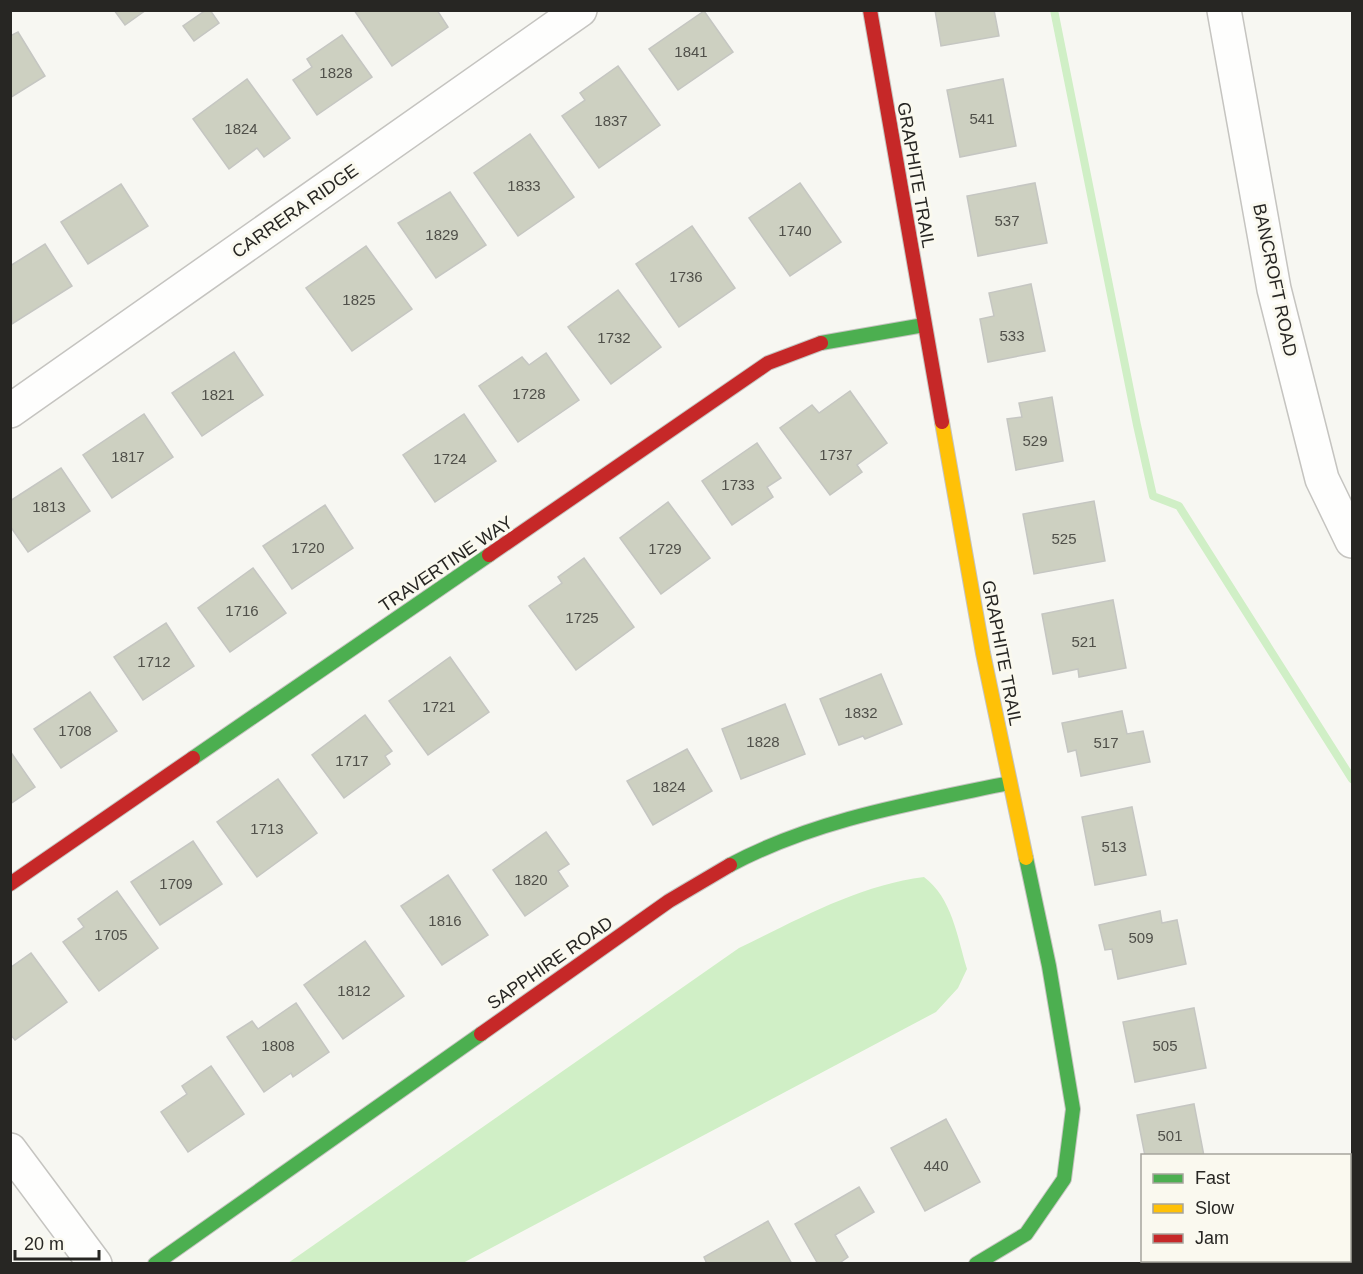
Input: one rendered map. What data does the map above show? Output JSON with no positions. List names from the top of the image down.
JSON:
{
  "streets": {
    "street": [
      "GRAPHITE TRAIL",
      "CARRERA RIDGE",
      "BANCROFT ROAD",
      "TRAVERTINE WAY",
      "SAPPHIRE ROAD"
    ]
  },
  "crossings": [
    ["GRAPHITE TRAIL", "TRAVERTINE WAY"],
    ["GRAPHITE TRAIL", "SAPPHIRE ROAD"]
  ],
  "house_numbers": [
    "1841",
    "1828",
    "541",
    "1837",
    "1824",
    "1833",
    "537",
    "1740",
    "1829",
    "1736",
    "1825",
    "533",
    "1732",
    "1728",
    "1821",
    "529",
    "1737",
    "1817",
    "1724",
    "1733",
    "1813",
    "525",
    "1720",
    "1729",
    "1716",
    "1725",
    "521",
    "1712",
    "1721",
    "1832",
    "1708",
    "1828",
    "517",
    "1717",
    "1824",
    "1713",
    "513",
    "1820",
    "1709",
    "1816",
    "1705",
    "509",
    "1812",
    "1808",
    "505",
    "501",
    "440"
  ],
  "legend": ["Fast", "Slow", "Jam"],
  "scale_bar": "20 m"
}
